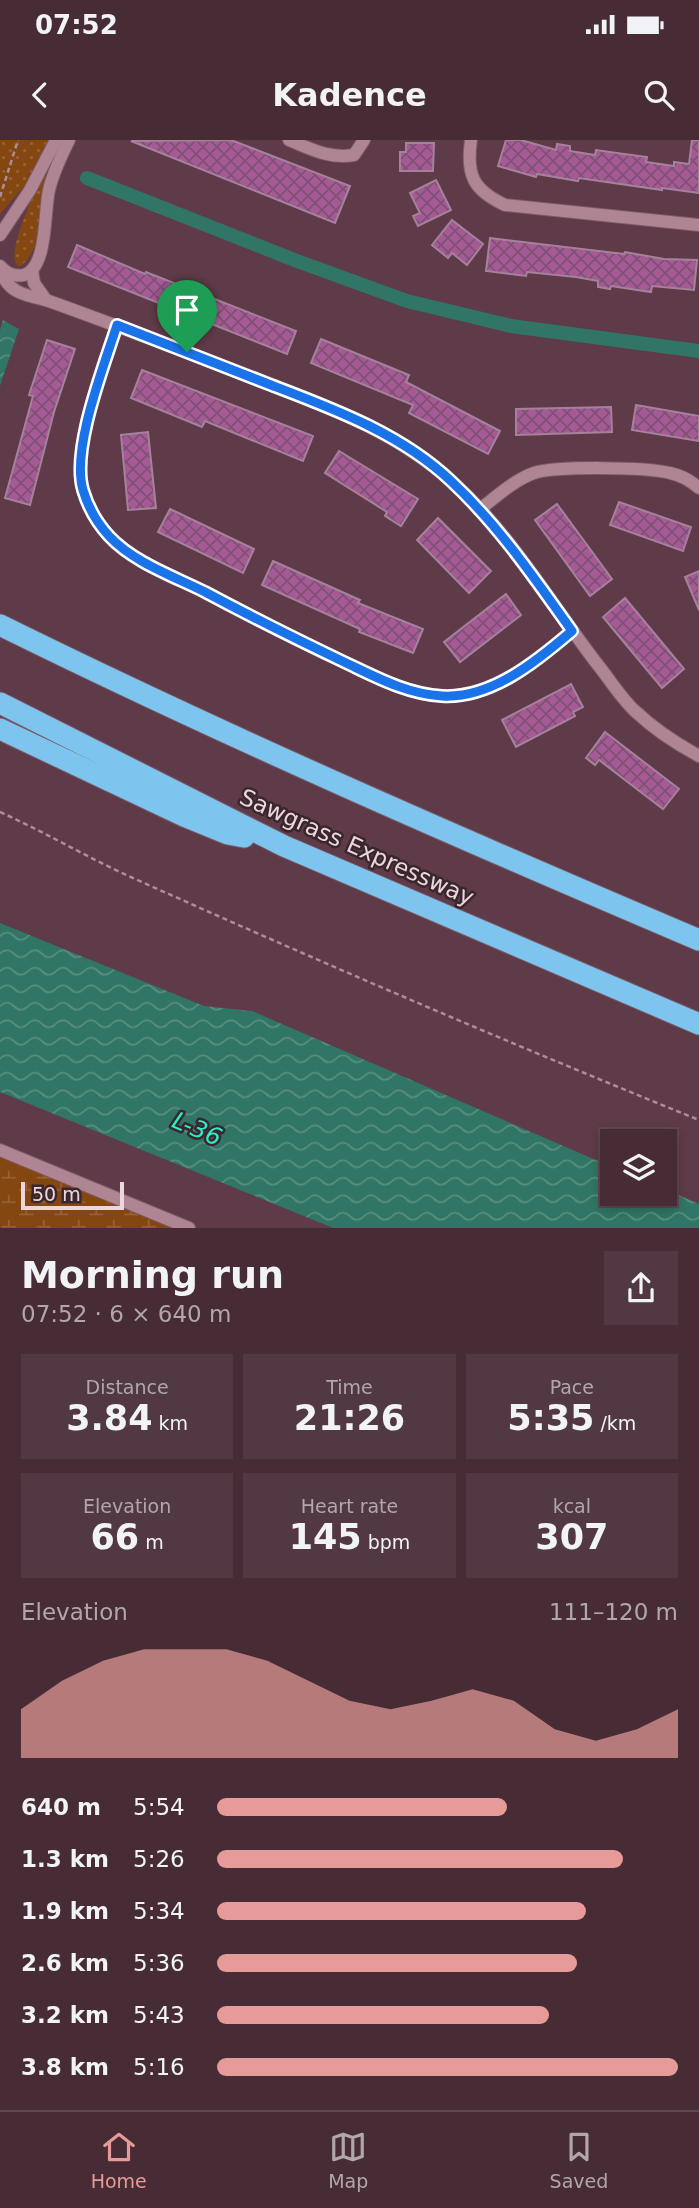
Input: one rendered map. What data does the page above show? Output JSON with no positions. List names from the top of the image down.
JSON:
{
  "streets": {
    "highway": ["Sawgrass Expressway"]
  },
  "water": ["L-36"],
  "scale_bar": "50 m",
  "page": {
    "status": "07:52",
    "header": "Kadence",
    "scale": "50 m",
    "heading": ["Morning run", "07:52 · 6 × 640 m"],
    "stats": [
      ["Distance", "3.84 km"],
      ["Time", "21:26"],
      ["Pace", "5:35 /km"],
      ["Elevation", "66 m"],
      ["Heart rate", "145 bpm"],
      ["kcal", "307"]
    ],
    "chart": ["Elevation", "111–120 m"],
    "list": [
      {
        "name": "640 m",
        "note": "5:54"
      },
      {
        "name": "1.3 km",
        "note": "5:26"
      },
      {
        "name": "1.9 km",
        "note": "5:34"
      },
      {
        "name": "2.6 km",
        "note": "5:36"
      },
      {
        "name": "3.2 km",
        "note": "5:43"
      },
      {
        "name": "3.8 km",
        "note": "5:16"
      }
    ],
    "tabs": ["Home", "Map", "Saved"]
  }
}
